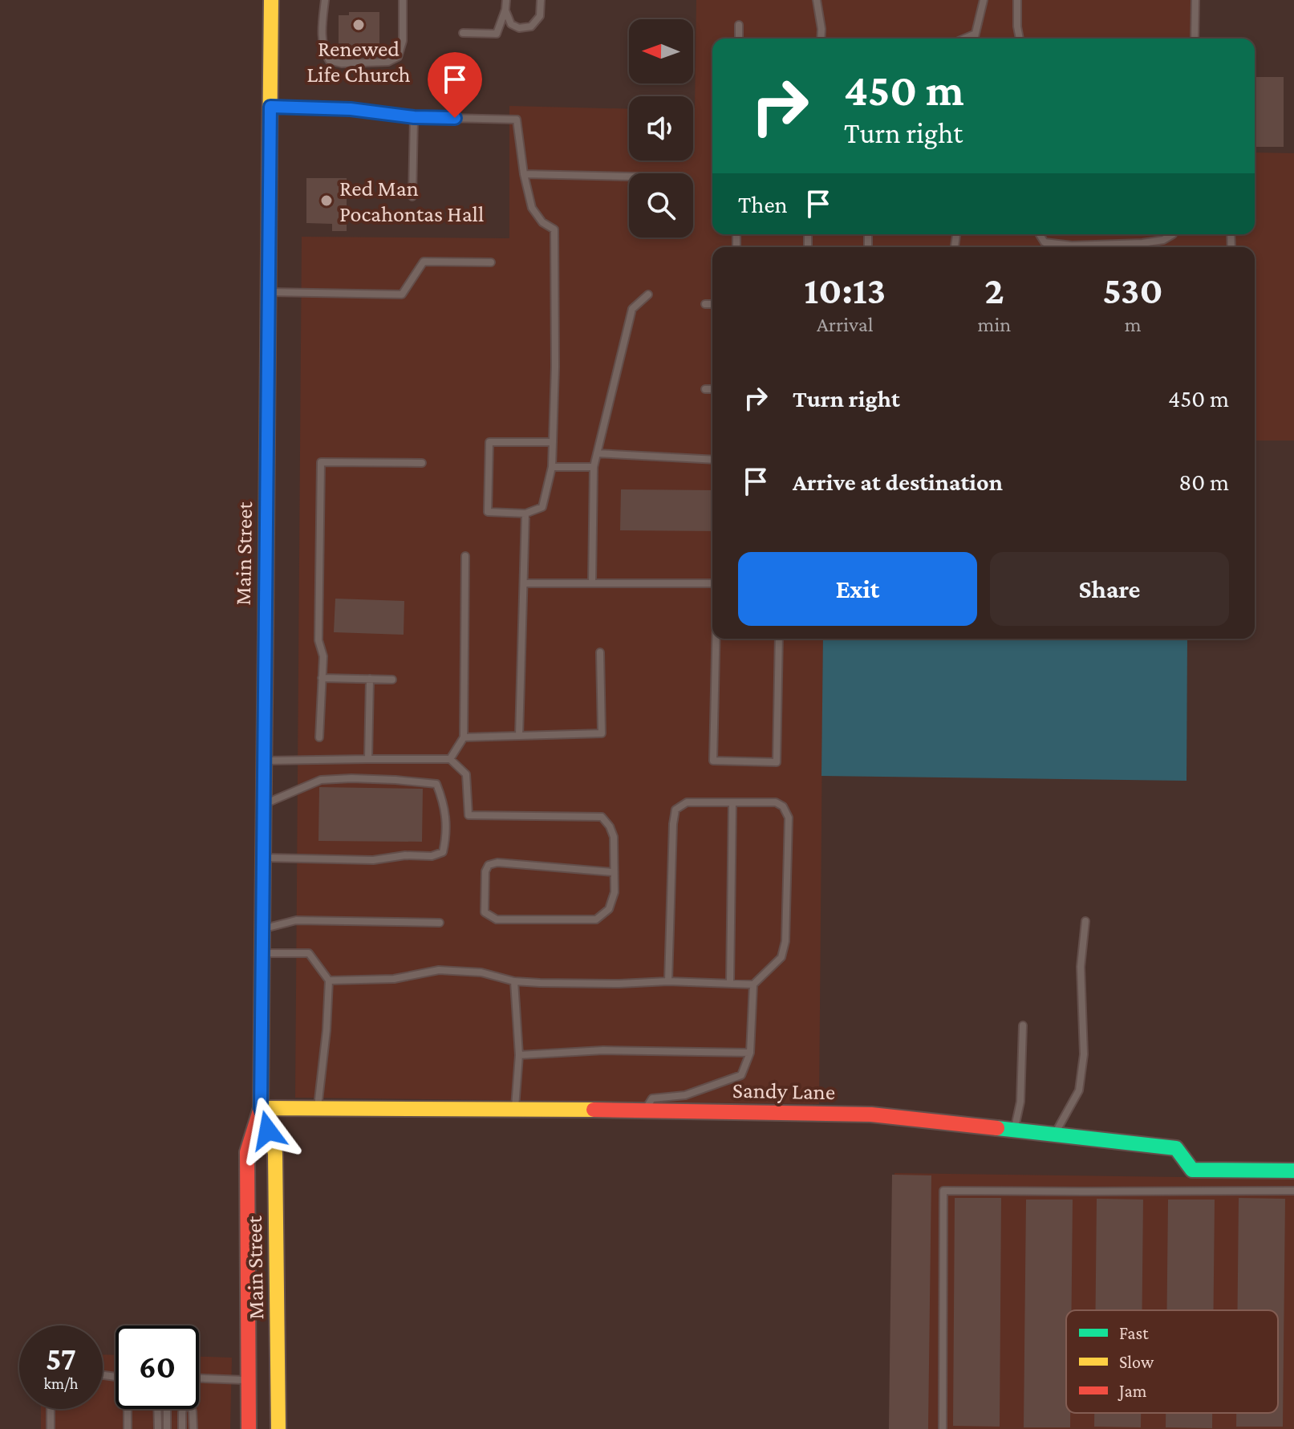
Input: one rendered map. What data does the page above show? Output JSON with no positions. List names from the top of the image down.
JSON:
{
  "streets": {
    "main road": ["Main Street", "Sandy Lane"]
  },
  "crossings": [
    ["Main Street", "Sandy Lane"]
  ],
  "places": ["Renewed Life Church", "Red Man Pocahontas Hall"],
  "legend": ["Fast", "Slow", "Jam"],
  "north": "left",
  "page": {
    "turn": ["450 m", "Turn right"],
    "then": "Then",
    "eta": [
      "10:13",
      "Arrival",
      "2",
      "min",
      "530",
      "m"
    ],
    "list": [
      {
        "name": "Turn right",
        "value": "450 m"
      },
      {
        "name": "Arrive at destination",
        "value": "80 m"
      }
    ],
    "buttons": ["Exit", "Share"],
    "speed": "57 km/h",
    "limit": "60"
  }
}
